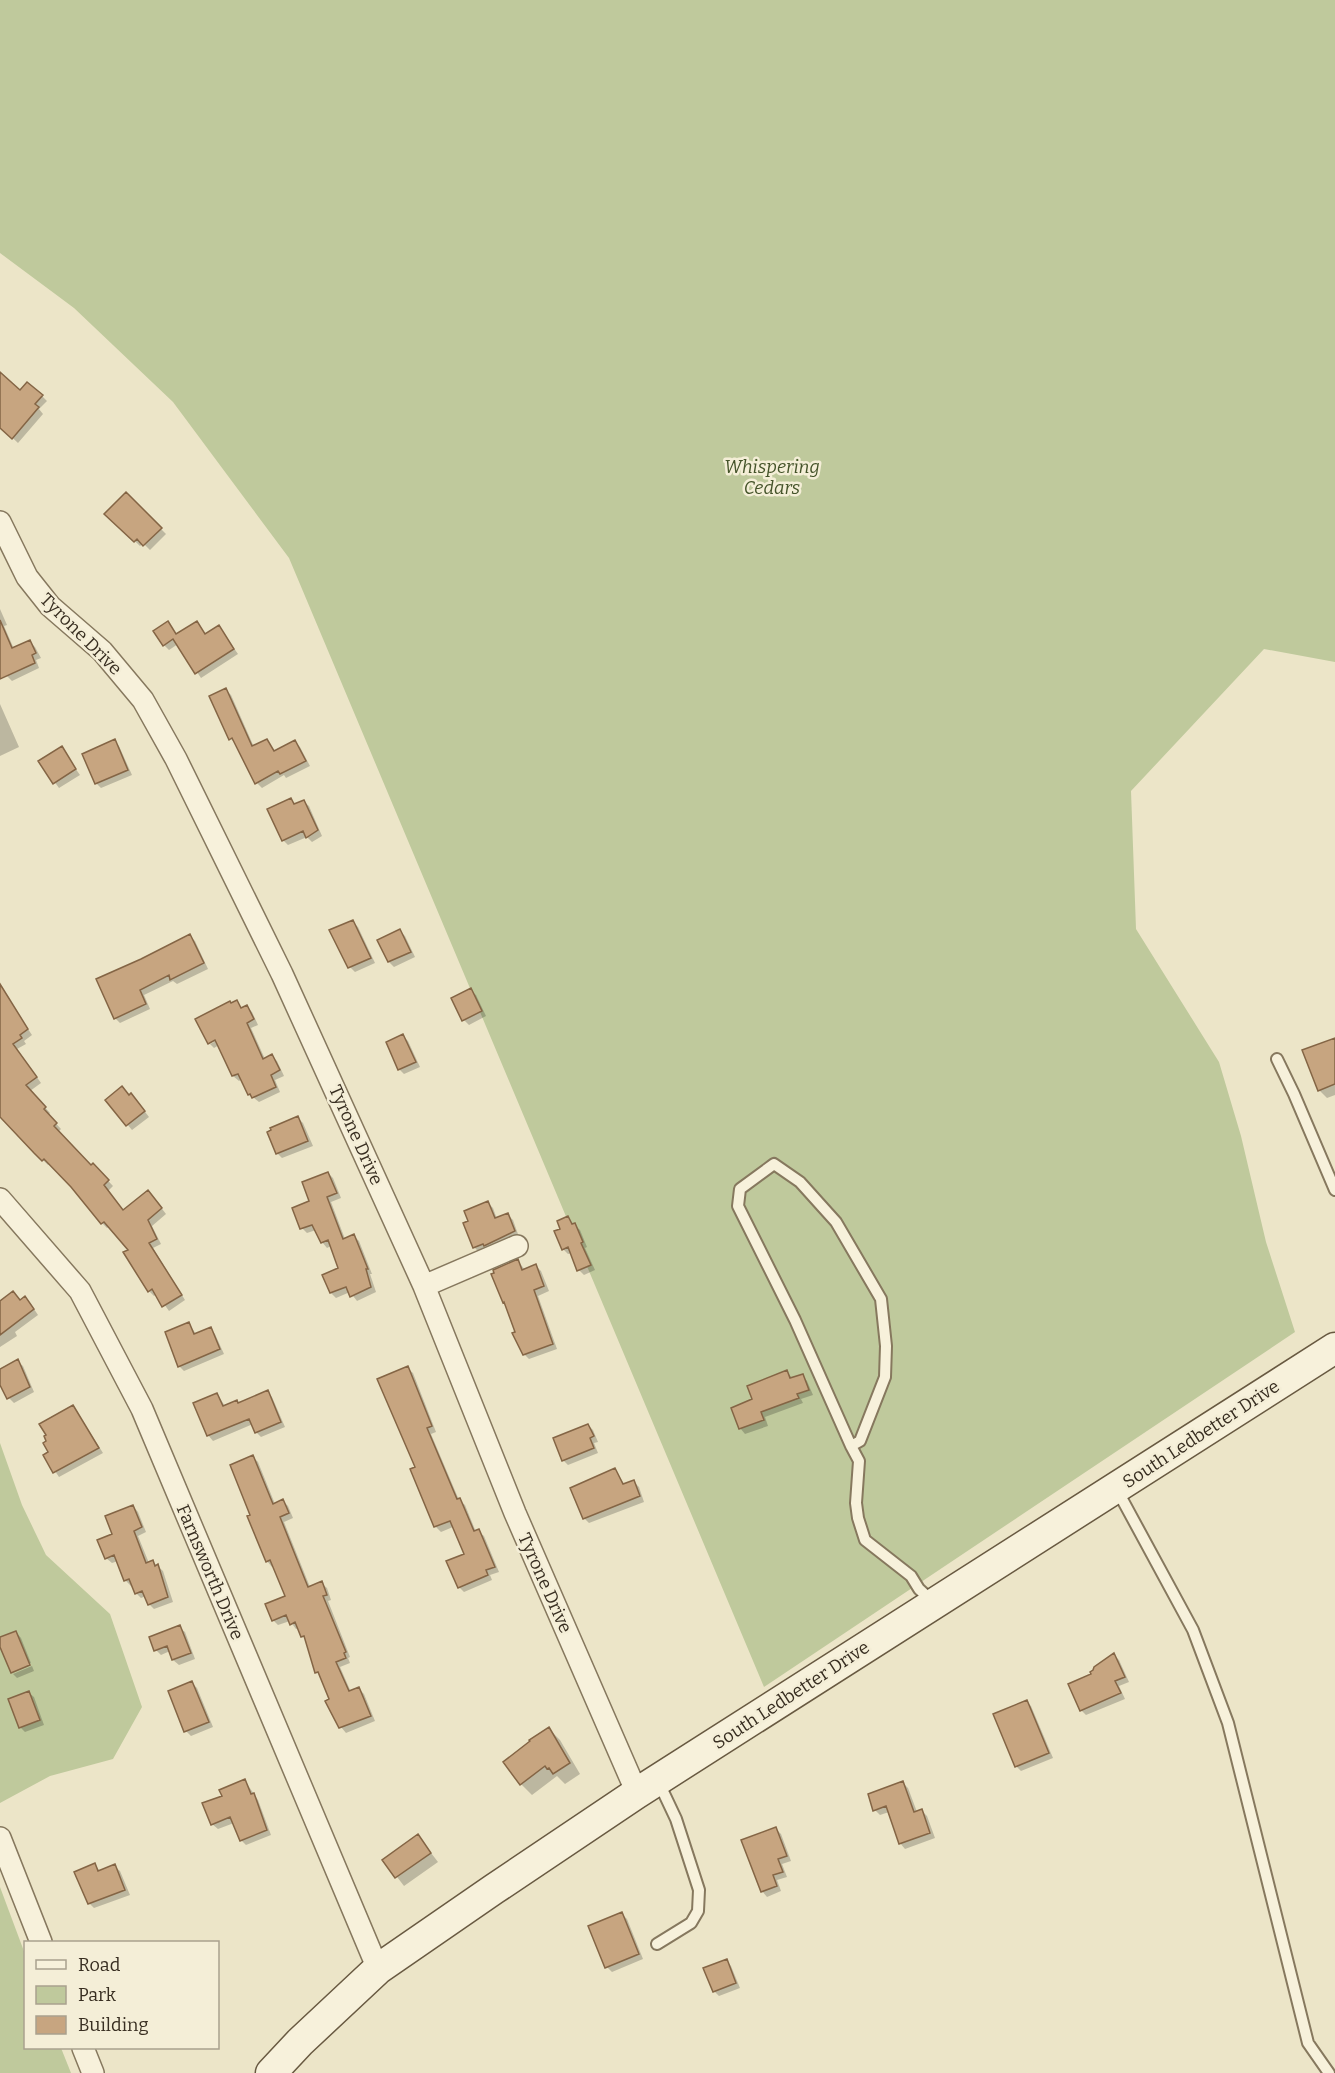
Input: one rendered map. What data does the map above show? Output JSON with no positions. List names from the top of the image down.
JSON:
{
  "streets": {
    "street": ["Tyrone Drive", "South Ledbetter Drive", "Farnsworth Drive"]
  },
  "crossings": [
    ["Tyrone Drive", "South Ledbetter Drive"],
    ["South Ledbetter Drive", "Farnsworth Drive"]
  ],
  "parks": ["Whispering Cedars"],
  "legend": ["Road", "Park", "Building"]
}
